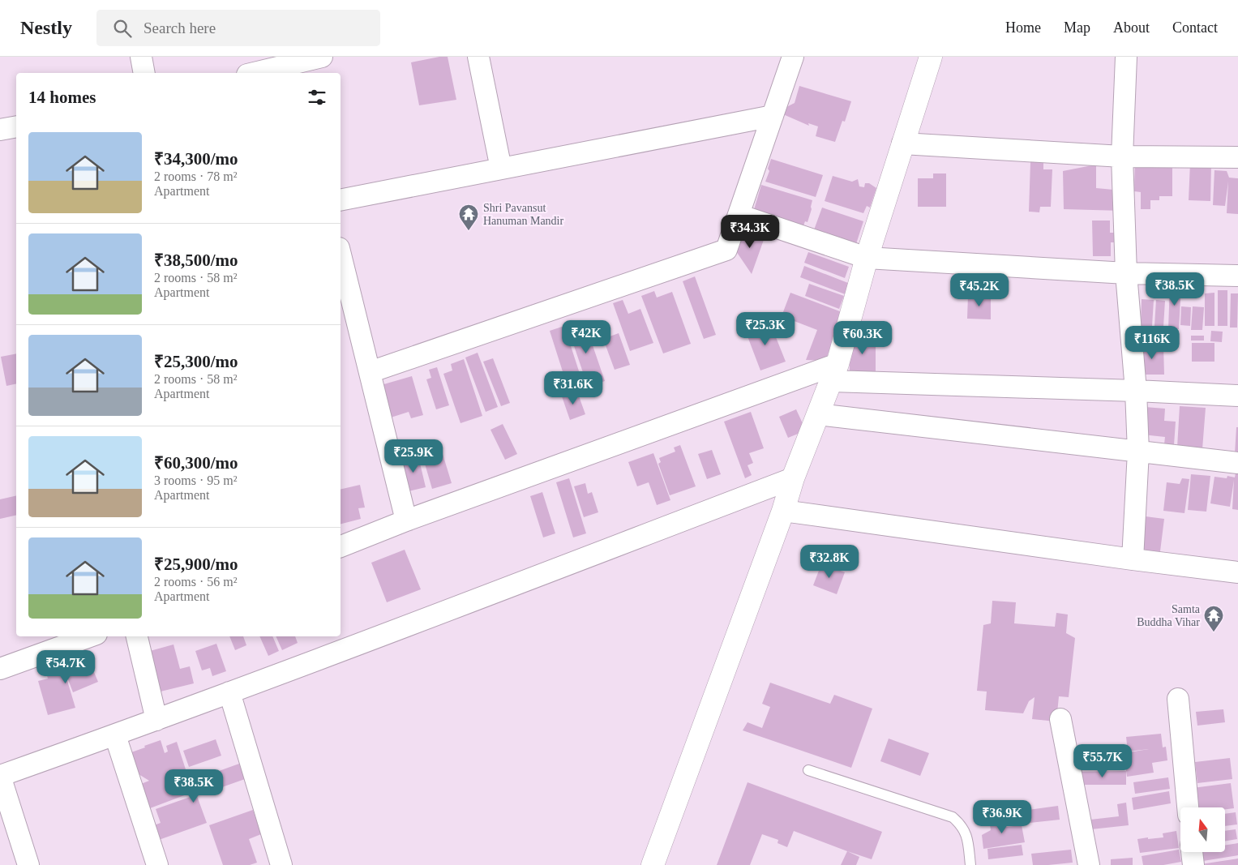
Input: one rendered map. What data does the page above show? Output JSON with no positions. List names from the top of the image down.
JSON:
{
  "places": {
    "temple": ["Shri Pavansut Hanuman Mandir", "Samta Buddha Vihar"]
  },
  "north": "top",
  "page": {
    "header": "Nestly",
    "search": "Search here",
    "nav": [
      "Home",
      "Map",
      "About",
      "Contact"
    ],
    "heading": "14 homes",
    "list": [
      {
        "name": "₹34,300/mo",
        "note": "2 rooms · 78 m² · Apartment"
      },
      {
        "name": "₹38,500/mo",
        "note": "2 rooms · 58 m² · Apartment"
      },
      {
        "name": "₹25,300/mo",
        "note": "2 rooms · 58 m² · Apartment"
      },
      {
        "name": "₹60,300/mo",
        "note": "3 rooms · 95 m² · Apartment"
      },
      {
        "name": "₹25,900/mo",
        "note": "2 rooms · 56 m² · Apartment"
      }
    ],
    "price": [
      "₹34.3K",
      "₹38.5K",
      "₹45.2K",
      "₹25.3K",
      "₹42K",
      "₹60.3K",
      "₹116K",
      "₹31.6K",
      "₹25.9K",
      "₹32.8K",
      "₹54.7K",
      "₹55.7K",
      "₹38.5K",
      "₹36.9K"
    ]
  }
}
